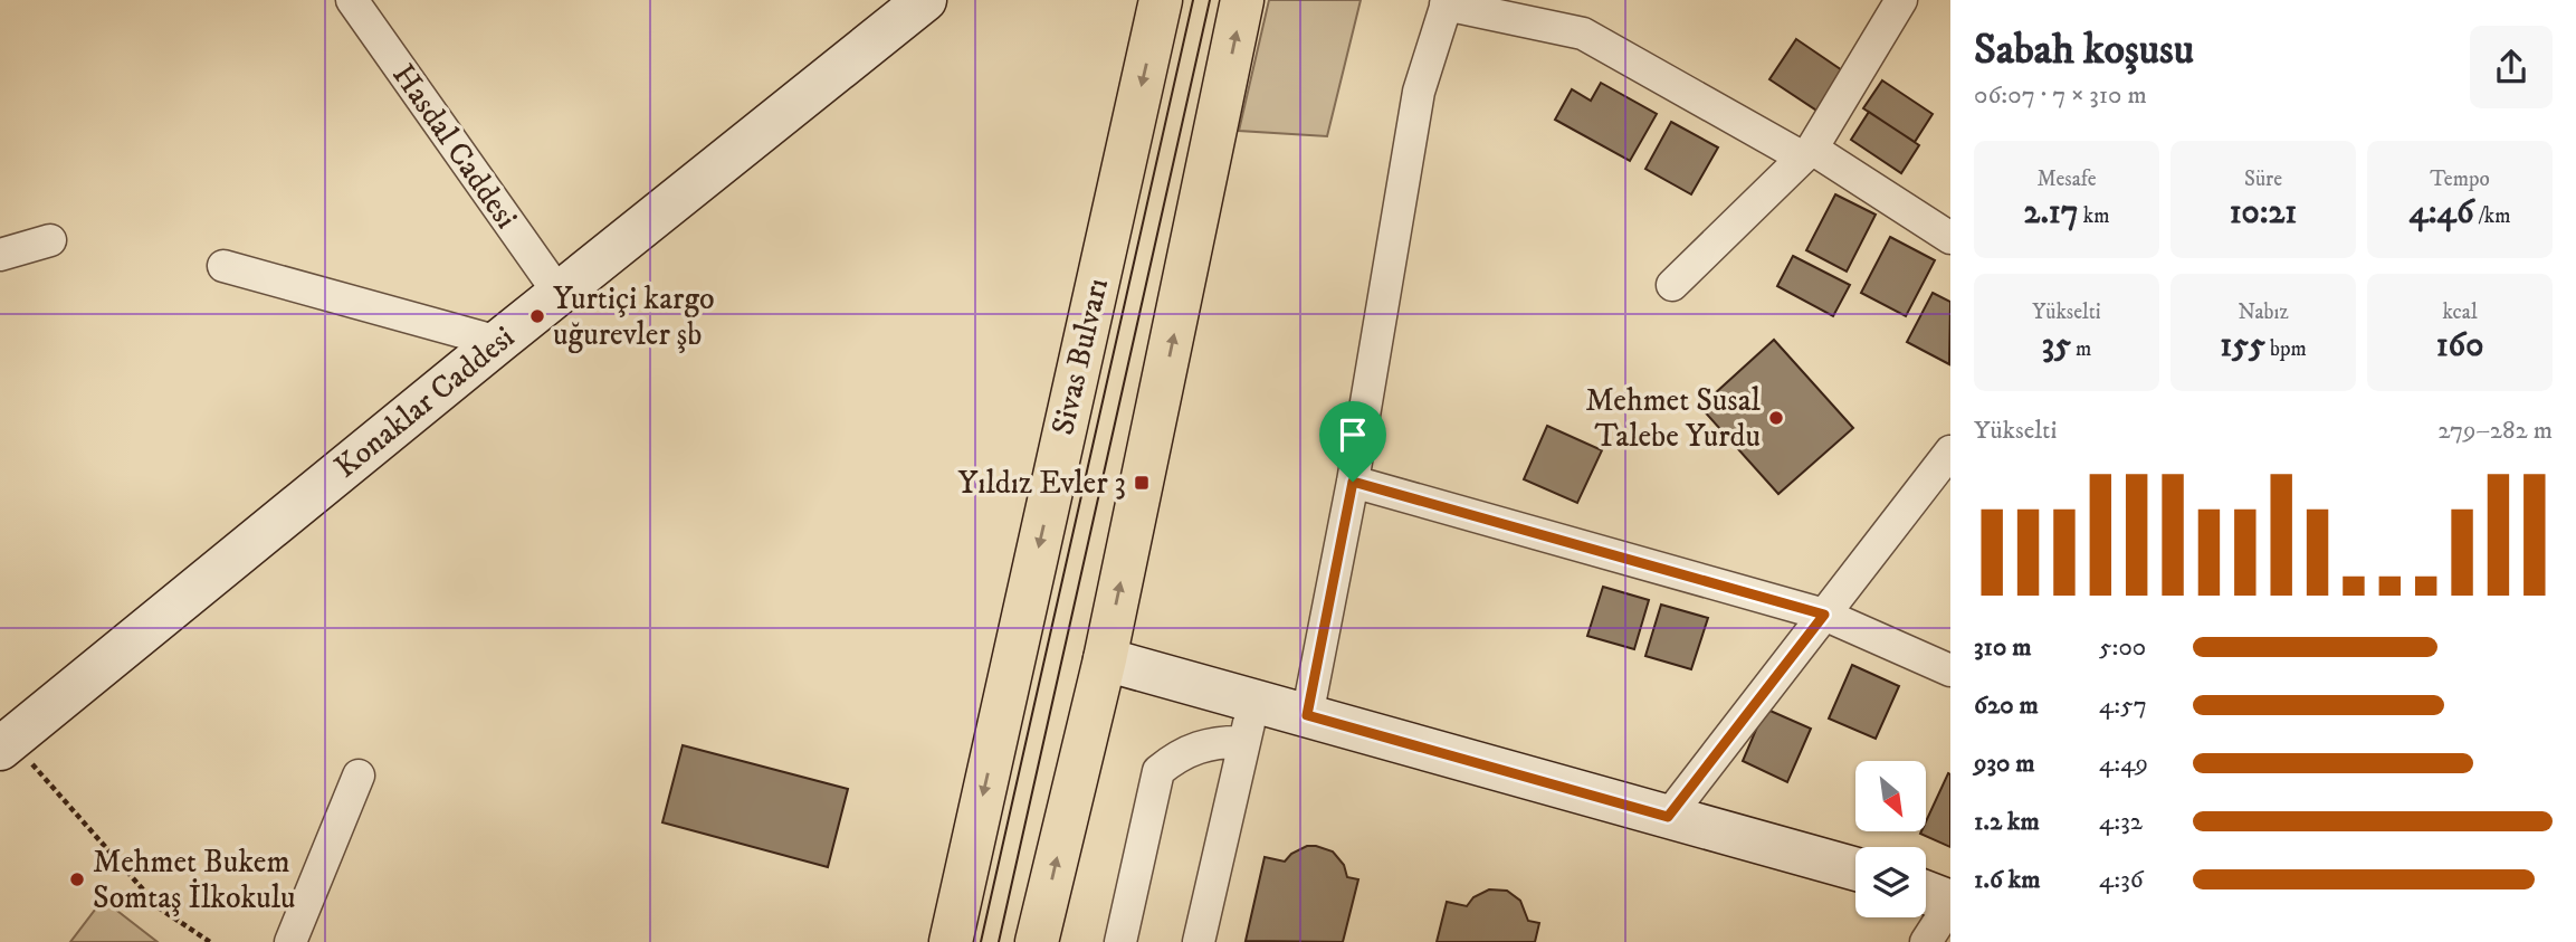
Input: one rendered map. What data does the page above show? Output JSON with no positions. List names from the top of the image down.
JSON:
{
  "streets": {
    "highway": ["Sivas Bulvarı"],
    "street": ["Hasdal Caddesi", "Konaklar Caddesi"]
  },
  "crossings": [
    ["Hasdal Caddesi", "Konaklar Caddesi"]
  ],
  "places": {
    "other": ["Yurtiçi kargo uğurevler şb", "Mehmet Susal Talebe Yurdu", "Mehmet Bukem Somtaş İlkokulu"],
    "transit": ["Yıldız Evler 3"]
  },
  "north": "bottom right",
  "page": {
    "heading": ["Sabah koşusu", "06:07 · 7 × 310 m"],
    "stats": [
      ["Mesafe", "2.17 km"],
      ["Süre", "10:21"],
      ["Tempo", "4:46 /km"],
      ["Yükselti", "35 m"],
      ["Nabız", "155 bpm"],
      ["kcal", "160"]
    ],
    "chart": ["Yükselti", "279–282 m"],
    "list": [
      {
        "name": "310 m",
        "note": "5:00"
      },
      {
        "name": "620 m",
        "note": "4:57"
      },
      {
        "name": "930 m",
        "note": "4:49"
      },
      {
        "name": "1.2 km",
        "note": "4:32"
      },
      {
        "name": "1.6 km",
        "note": "4:36"
      }
    ]
  }
}
